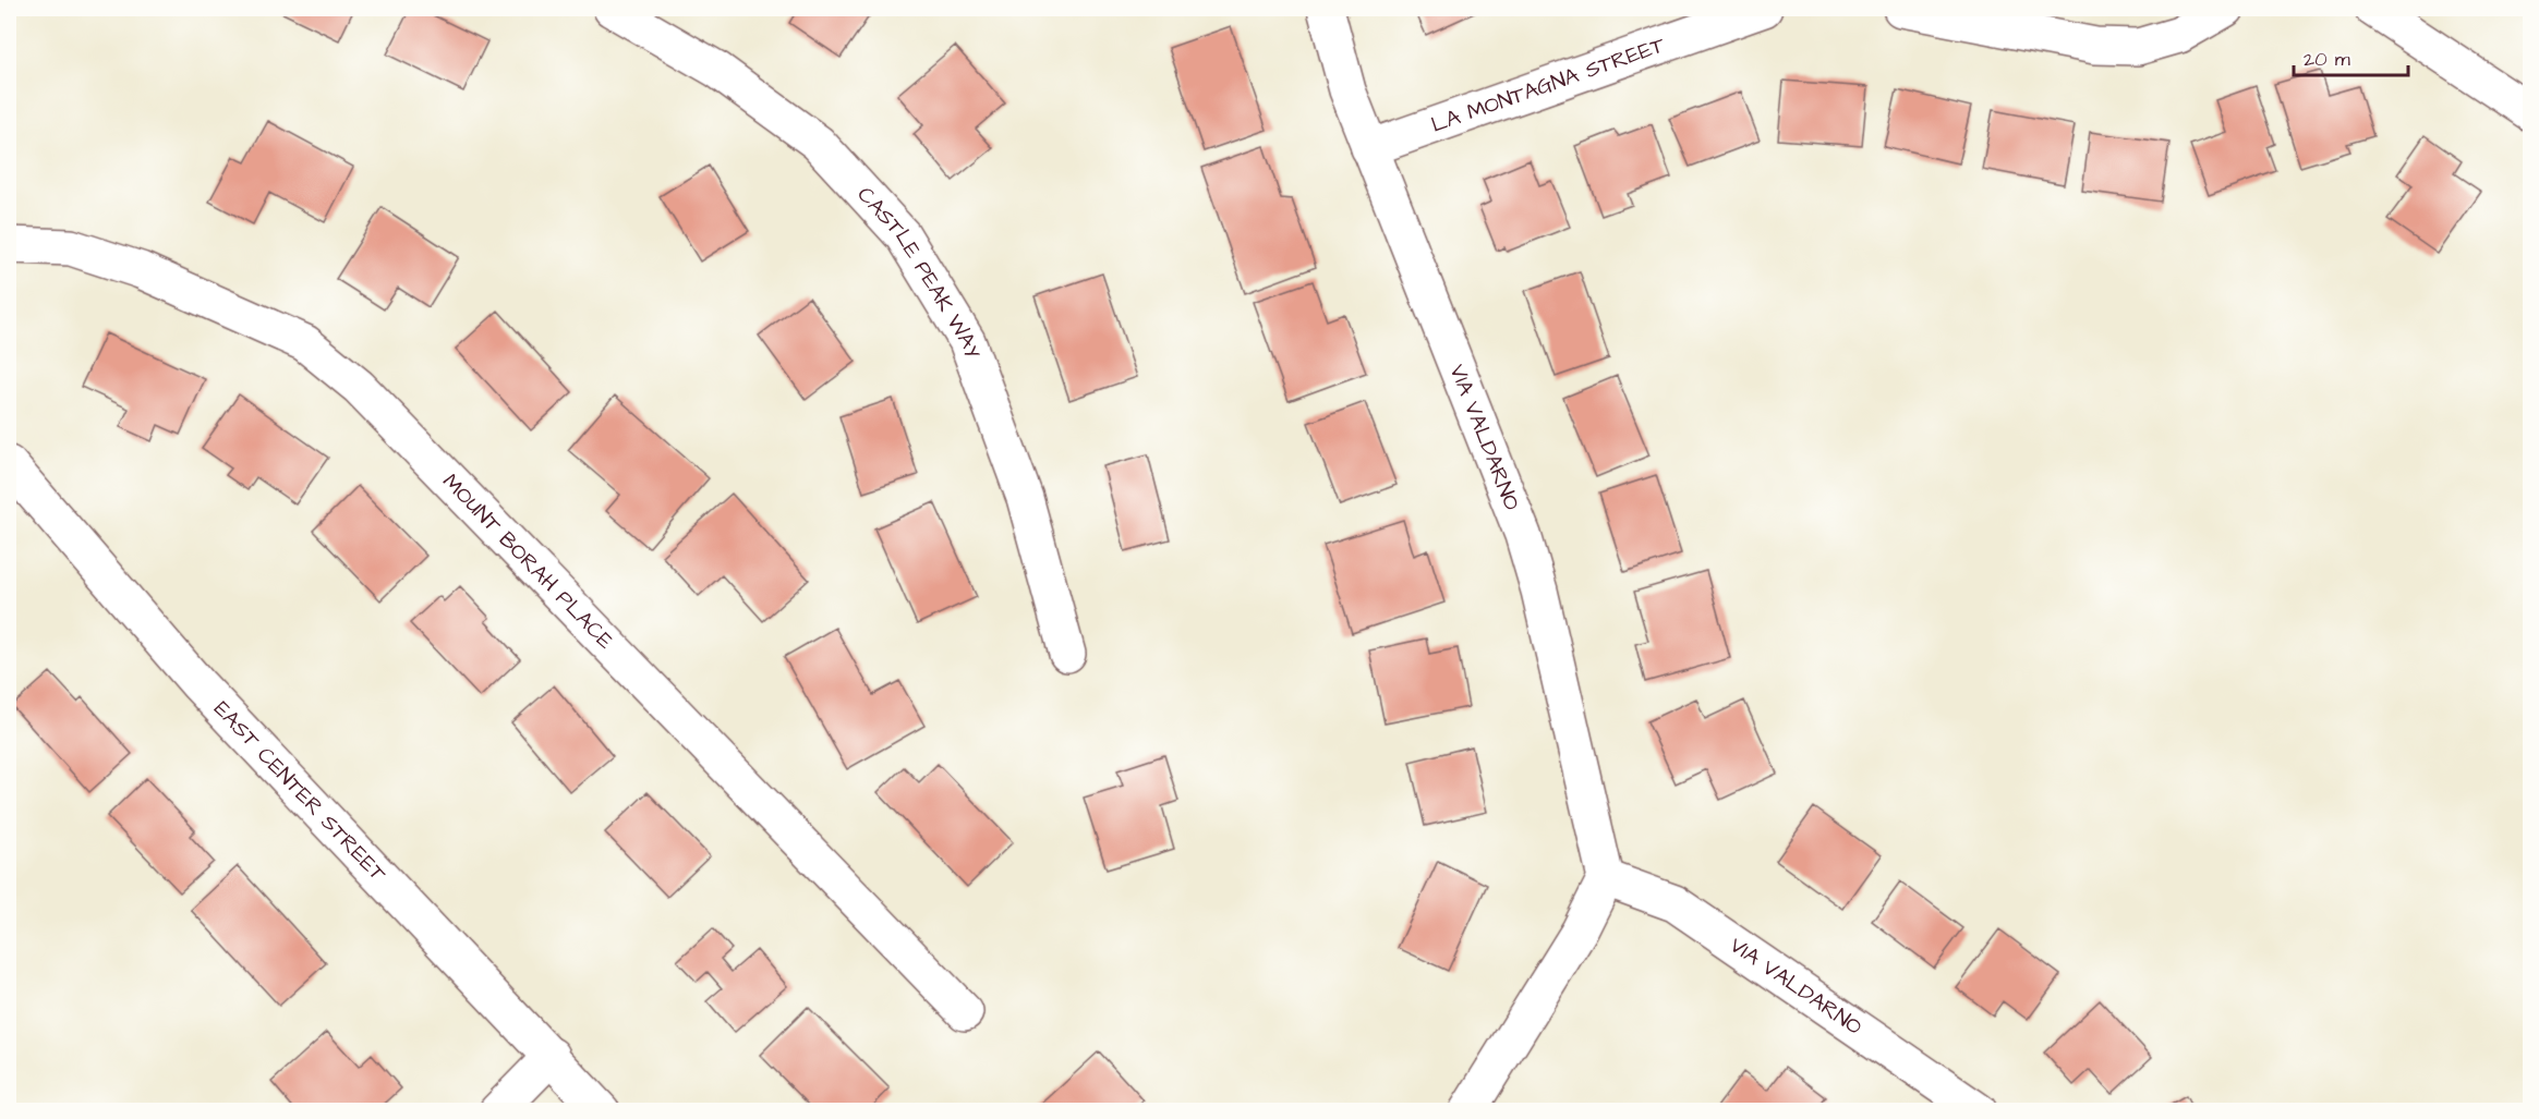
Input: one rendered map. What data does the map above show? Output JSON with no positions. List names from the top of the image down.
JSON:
{
  "streets": {
    "street": [
      "LA MONTAGNA STREET",
      "CASTLE PEAK WAY",
      "VIA VALDARNO",
      "MOUNT BORAH PLACE",
      "EAST CENTER STREET"
    ]
  },
  "crossings": [
    ["LA MONTAGNA STREET", "VIA VALDARNO"]
  ],
  "scale_bar": "20 m"
}
